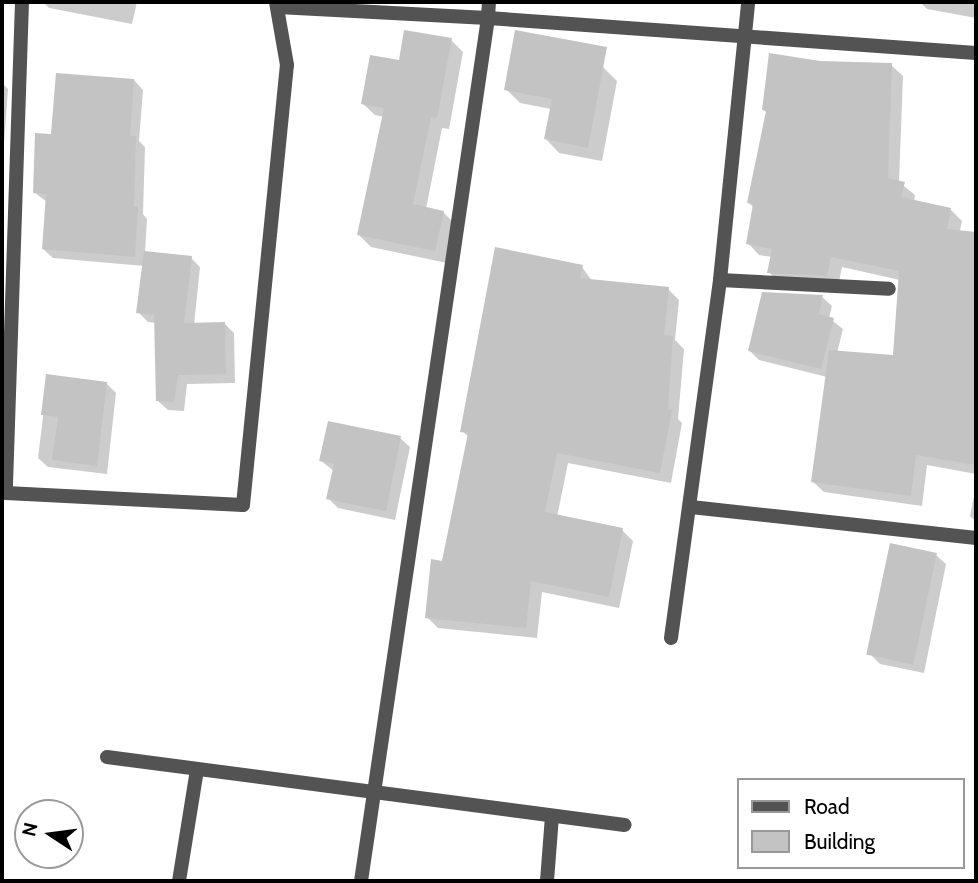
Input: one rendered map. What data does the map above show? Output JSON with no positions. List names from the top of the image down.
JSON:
{
  "legend": ["Road", "Building"],
  "north": "left"
}
